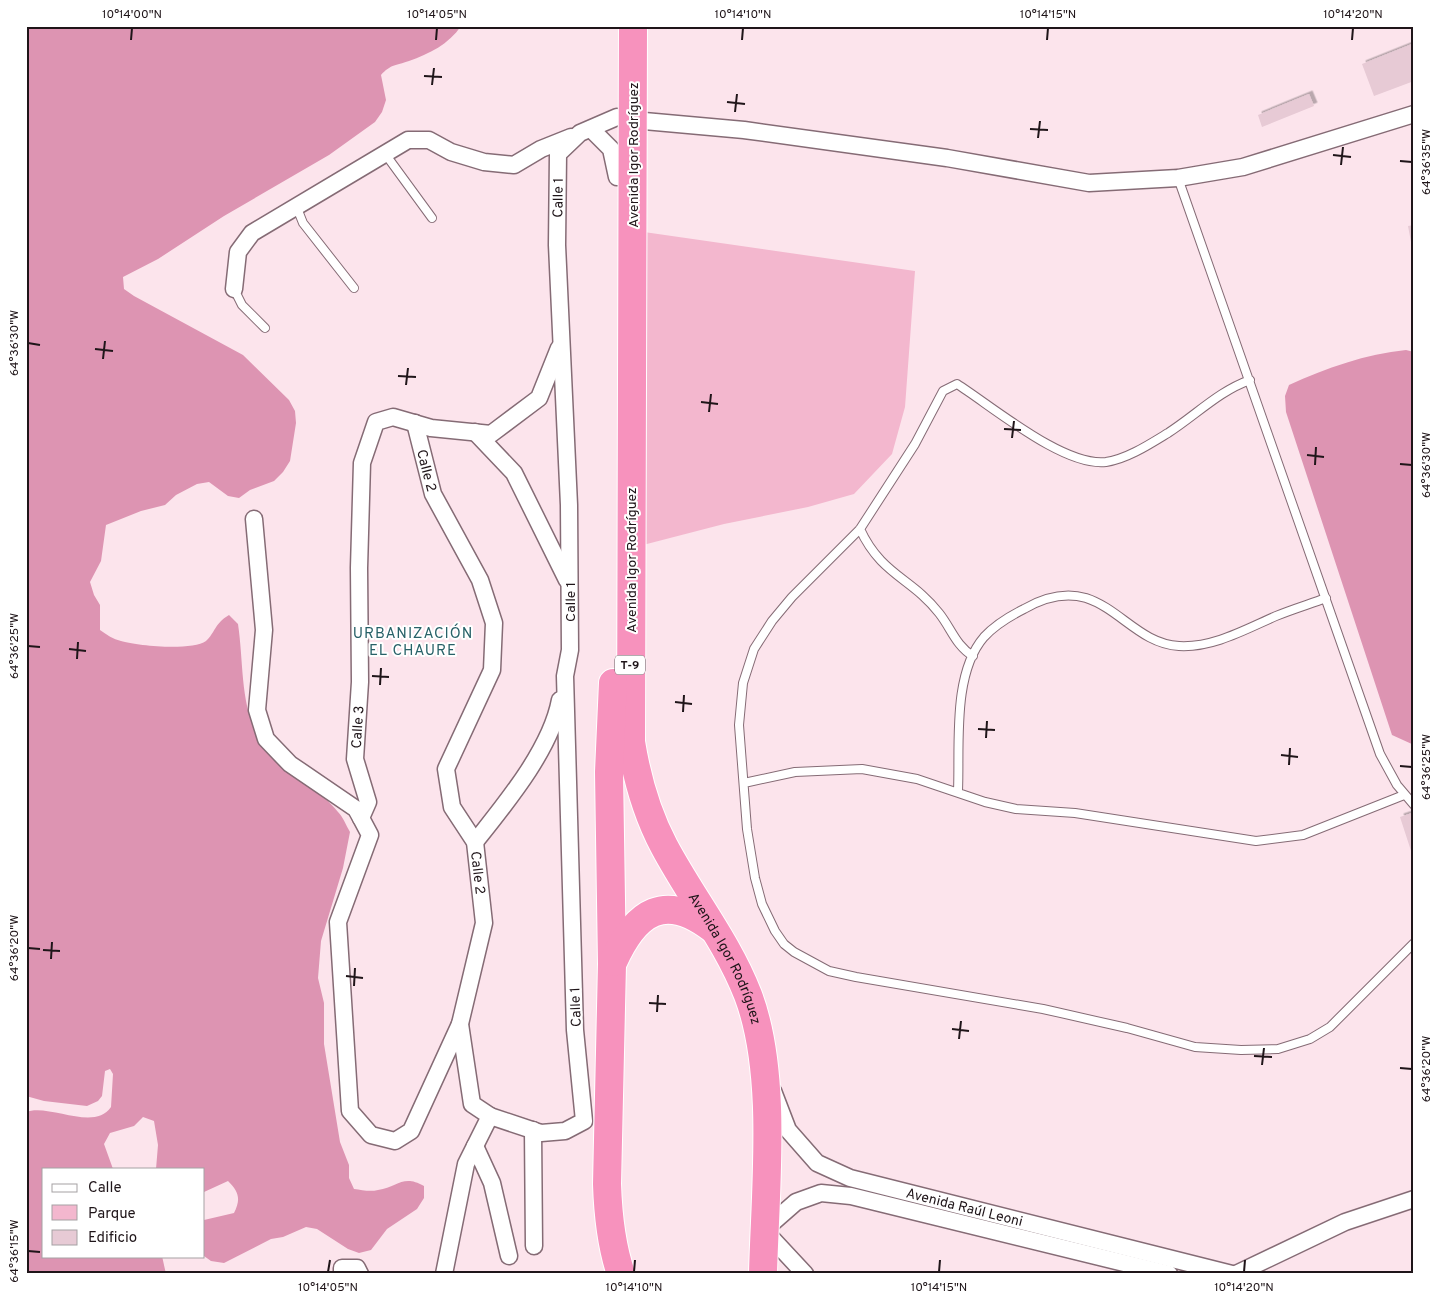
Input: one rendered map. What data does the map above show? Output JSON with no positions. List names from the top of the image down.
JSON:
{
  "streets": {
    "highway": ["Avenida Igor Rodríguez", "T-9"],
    "street": [
      "Calle 1",
      "Calle 2",
      "Calle 3",
      "Avenida Raúl Leoni"
    ]
  },
  "crossings": [
    ["Avenida Igor Rodríguez", "Calle 1"],
    ["Avenida Igor Rodríguez", "T-9"],
    ["Avenida Igor Rodríguez", "Avenida Raúl Leoni"],
    ["Calle 2", "Calle 3"]
  ],
  "districts": ["URBANIZACIÓN EL CHAURE"],
  "legend": ["Calle", "Parque", "Edificio"],
  "coordinates": [
    "10°14'00\"N",
    "10°14'05\"N",
    "10°14'10\"N",
    "10°14'15\"N",
    "10°14'20\"N",
    "64°36'35\"W",
    "64°36'30\"W",
    "64°36'25\"W",
    "64°36'20\"W",
    "64°36'15\"W"
  ]
}
